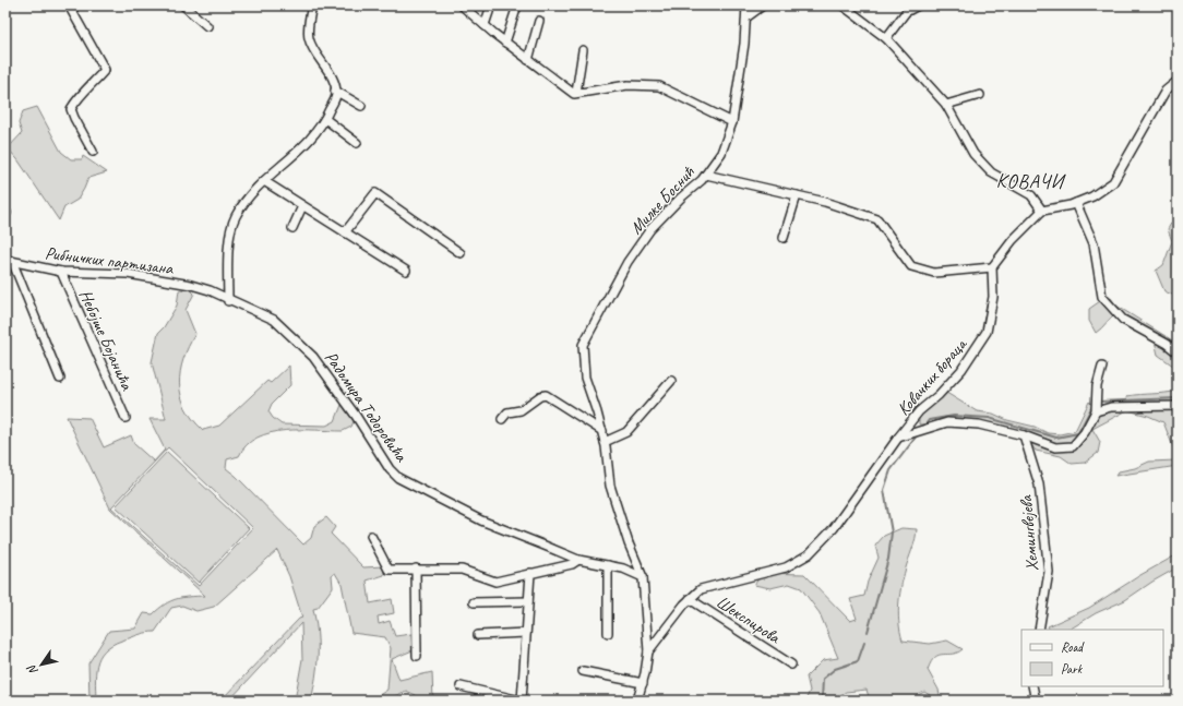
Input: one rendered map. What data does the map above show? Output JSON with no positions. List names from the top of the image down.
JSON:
{
  "streets": {
    "street": [
      "Милке Боснић",
      "Рибничких партизана",
      "Небојше Бојанића",
      "Ковачких бораца",
      "Радомира Тодоровића",
      "Хемингвејева",
      "Шекспирова"
    ]
  },
  "crossings": [
    ["Милке Боснић", "Ковачких бораца"],
    ["Милке Боснић", "Радомира Тодоровића"],
    ["Рибничких партизана", "Небојше Бојанића"],
    ["Рибничких партизана", "Радомира Тодоровића"],
    ["Ковачких бораца", "Радомира Тодоровића"],
    ["Ковачких бораца", "Шекспирова"]
  ],
  "districts": ["КОВАЧИ"],
  "legend": ["Road", "Park"],
  "north": "bottom left"
}
